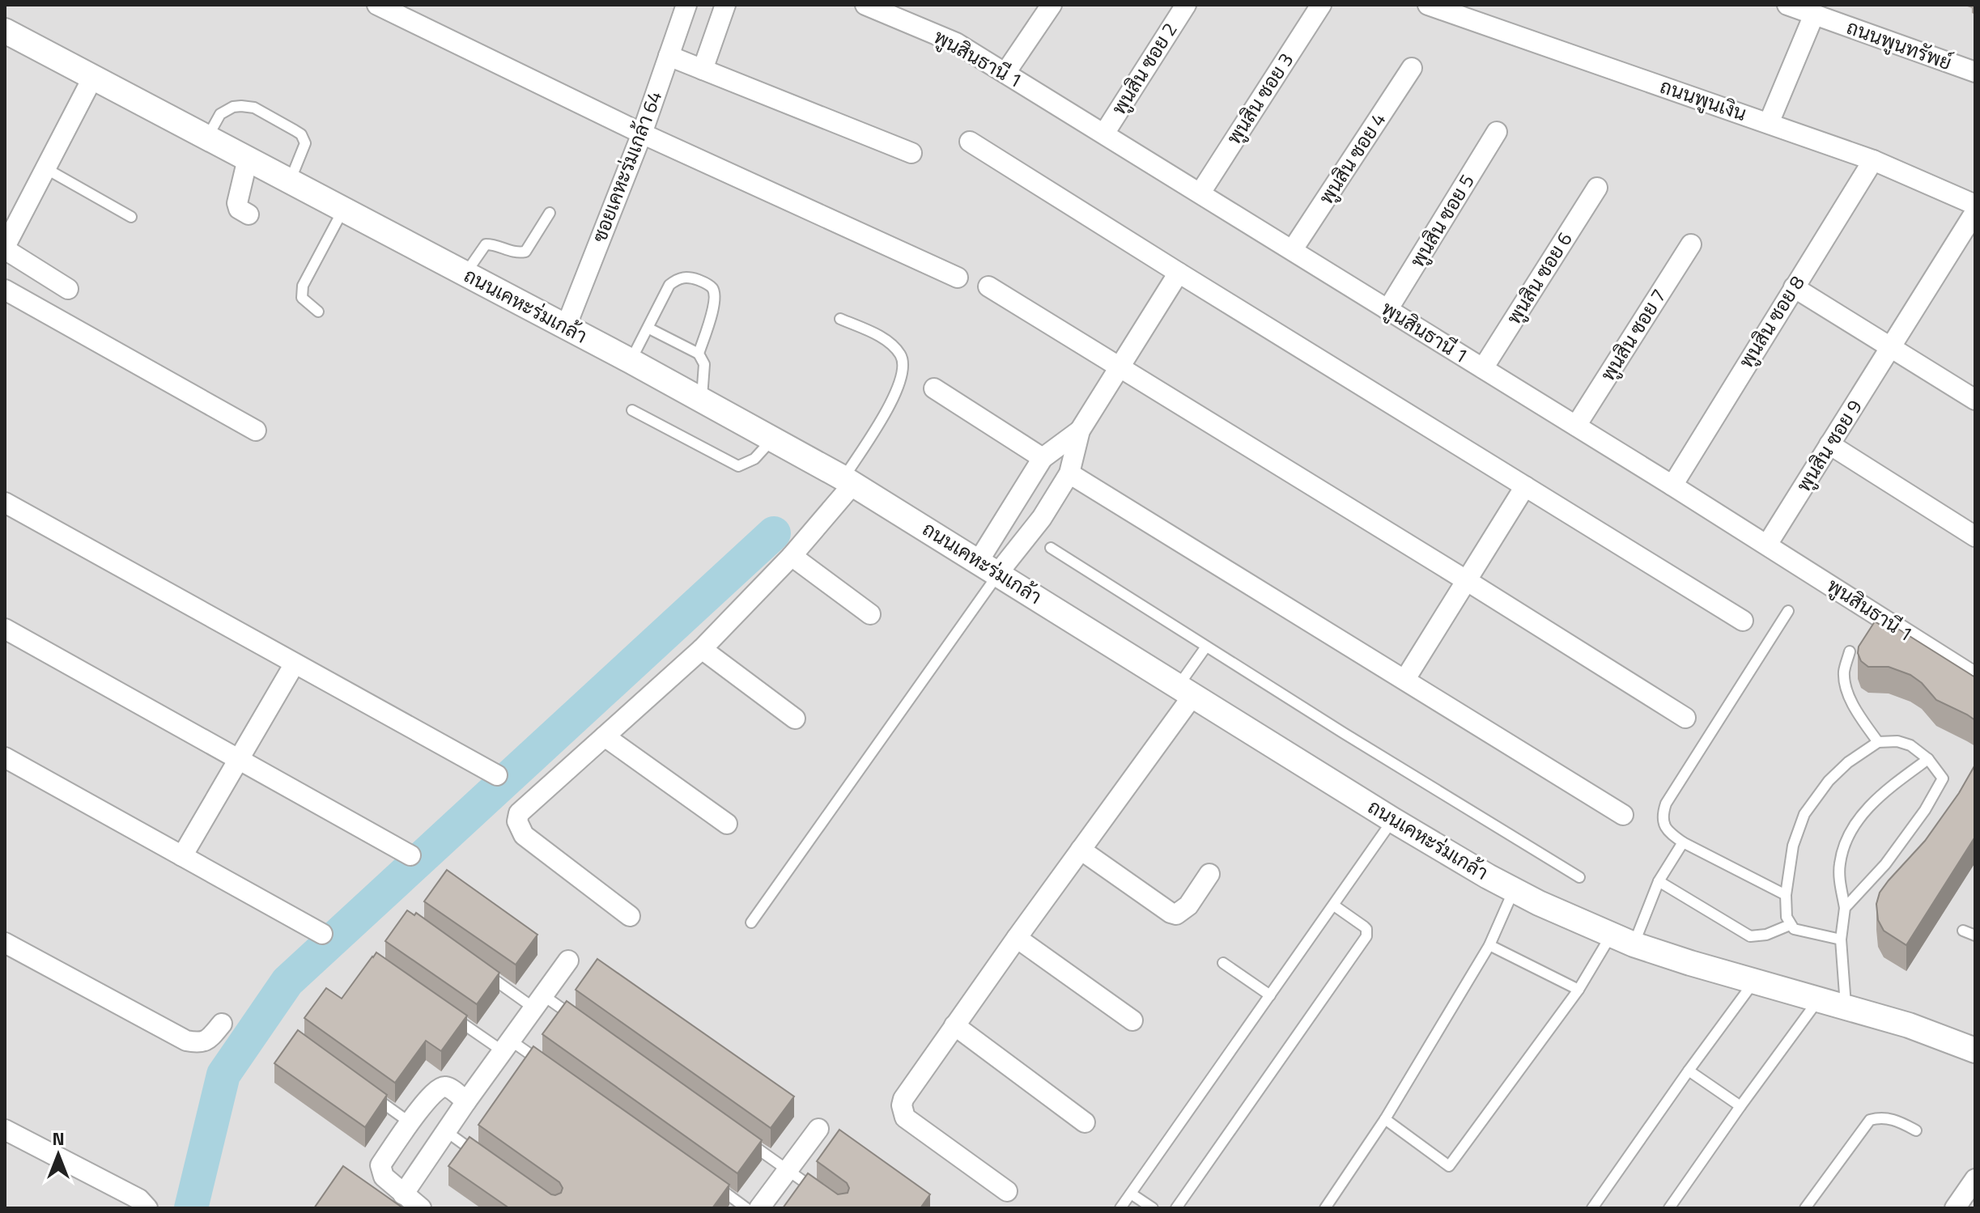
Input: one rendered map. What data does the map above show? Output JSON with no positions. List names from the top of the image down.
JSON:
{
  "streets": {
    "street": [
      "ถนนพูนทรัพย์",
      "พูนสินธานี 1",
      "พูนสิน ซอย 2",
      "พูนสิน ซอย 3",
      "ถนนพูนเงิน",
      "พูนสิน ซอย 4",
      "ซอยเคหะร่มเกล้า 64",
      "พูนสิน ซอย 5",
      "พูนสิน ซอย 6",
      "ถนนเคหะร่มเกล้า",
      "พูนสิน ซอย 8",
      "พูนสิน ซอย 7",
      "พูนสิน ซอย 9"
    ]
  },
  "crossings": [
    ["พูนสินธานี 1", "พูนสิน ซอย 2"],
    ["พูนสินธานี 1", "พูนสิน ซอย 3"],
    ["พูนสินธานี 1", "พูนสิน ซอย 4"],
    ["พูนสินธานี 1", "พูนสิน ซอย 5"],
    ["พูนสินธานี 1", "พูนสิน ซอย 6"],
    ["พูนสินธานี 1", "พูนสิน ซอย 8"],
    ["พูนสินธานี 1", "พูนสิน ซอย 7"],
    ["พูนสินธานี 1", "พูนสิน ซอย 9"],
    ["ถนนพูนเงิน", "พูนสิน ซอย 8"],
    ["ซอยเคหะร่มเกล้า 64", "ถนนเคหะร่มเกล้า"]
  ],
  "north": "top"
}
